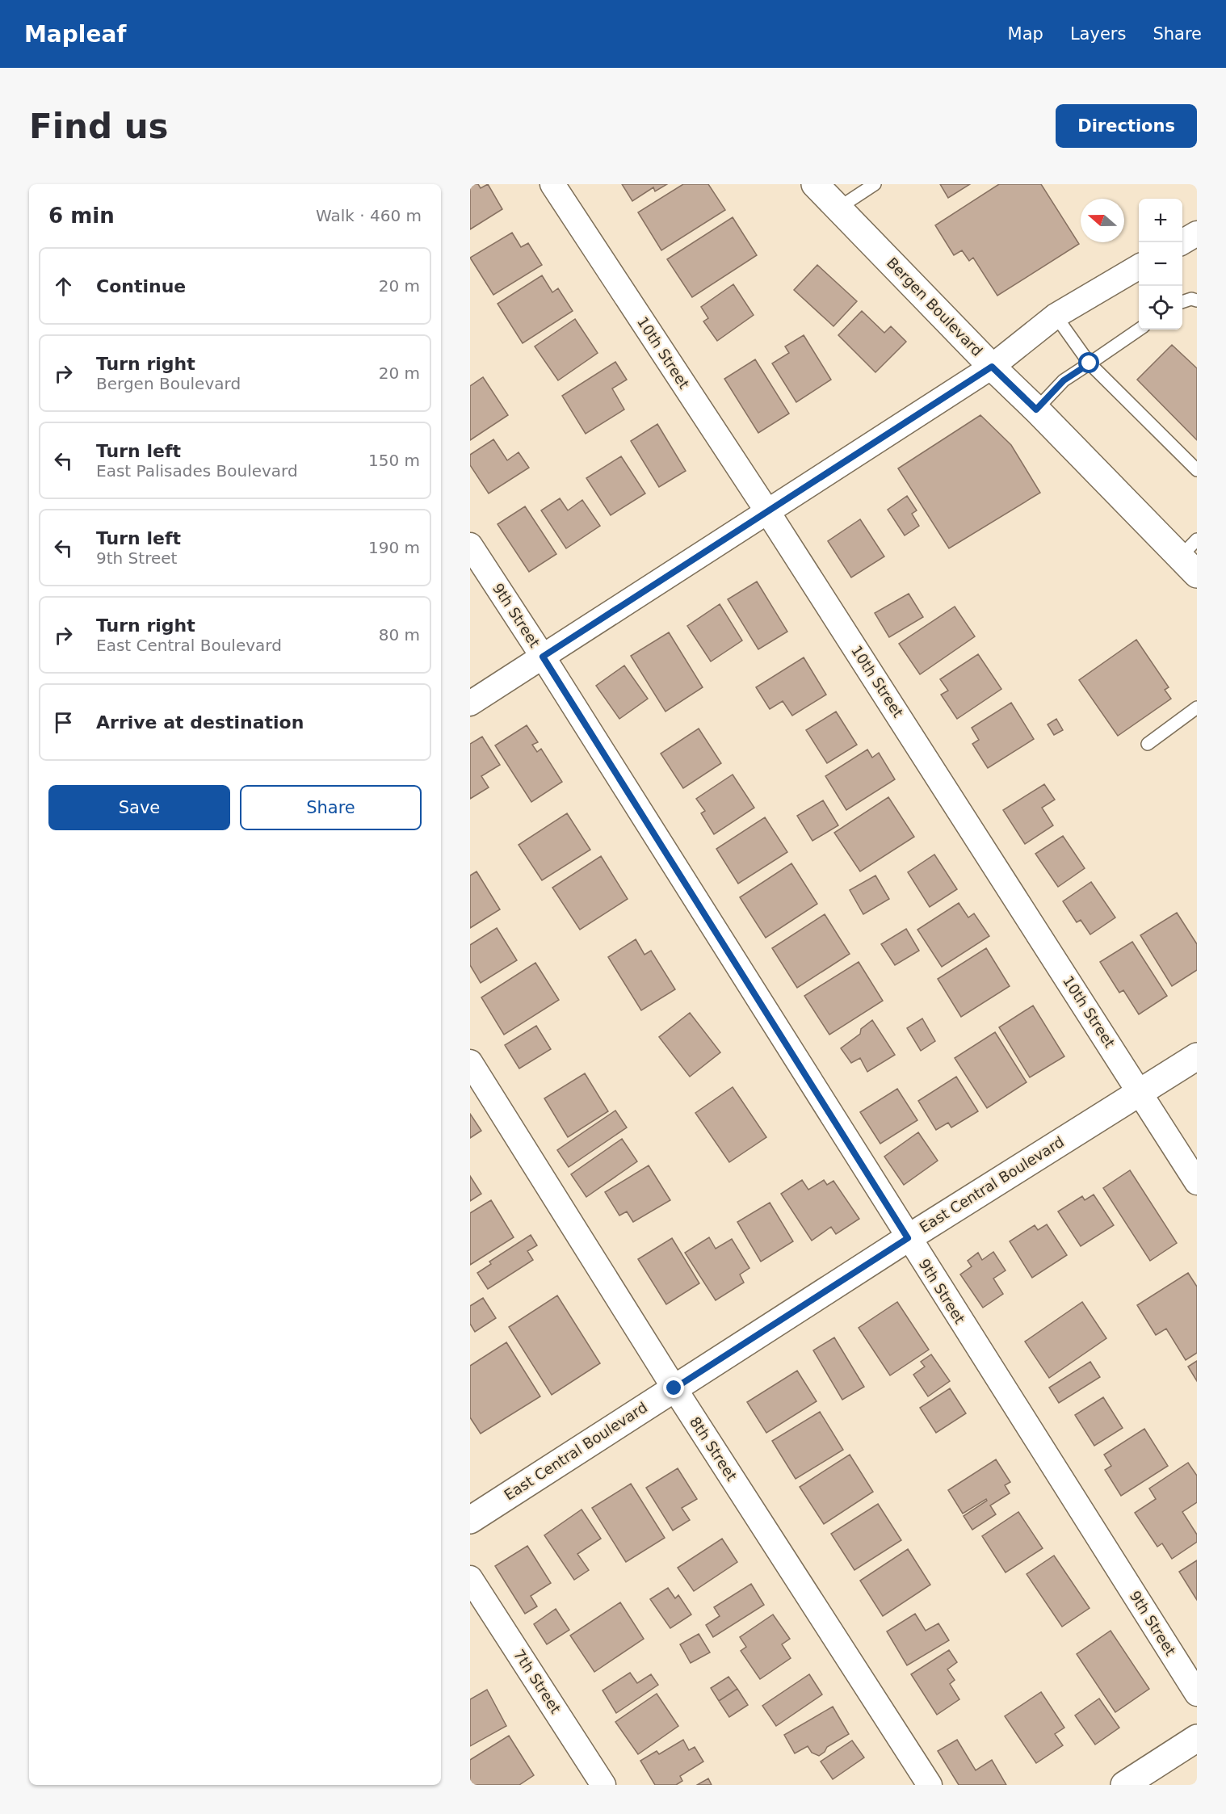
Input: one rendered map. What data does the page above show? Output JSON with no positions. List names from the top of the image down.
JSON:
{
  "streets": {
    "main road": ["Bergen Boulevard", "East Central Boulevard"],
    "street": [
      "10th Street",
      "9th Street",
      "8th Street",
      "7th Street"
    ]
  },
  "crossings": [
    ["10th Street", "East Central Boulevard"],
    ["9th Street", "East Central Boulevard"],
    ["East Central Boulevard", "8th Street"]
  ],
  "north": "left",
  "page": {
    "header": "Mapleaf",
    "nav": ["Map", "Layers", "Share"],
    "buttons": [
      "Directions",
      ["Save", "Share"]
    ],
    "title": "Find us",
    "heading": ["6 min", "Walk · 460 m"],
    "map_buttons": ["+", "−"],
    "list": [
      ["Continue", "20 m"],
      ["Turn right", "Bergen Boulevard", "20 m"],
      ["Turn left", "East Palisades Boulevard", "150 m"],
      ["Turn left", "9th Street", "190 m"],
      ["Turn right", "East Central Boulevard", "80 m"],
      "Arrive at destination"
    ]
  }
}
